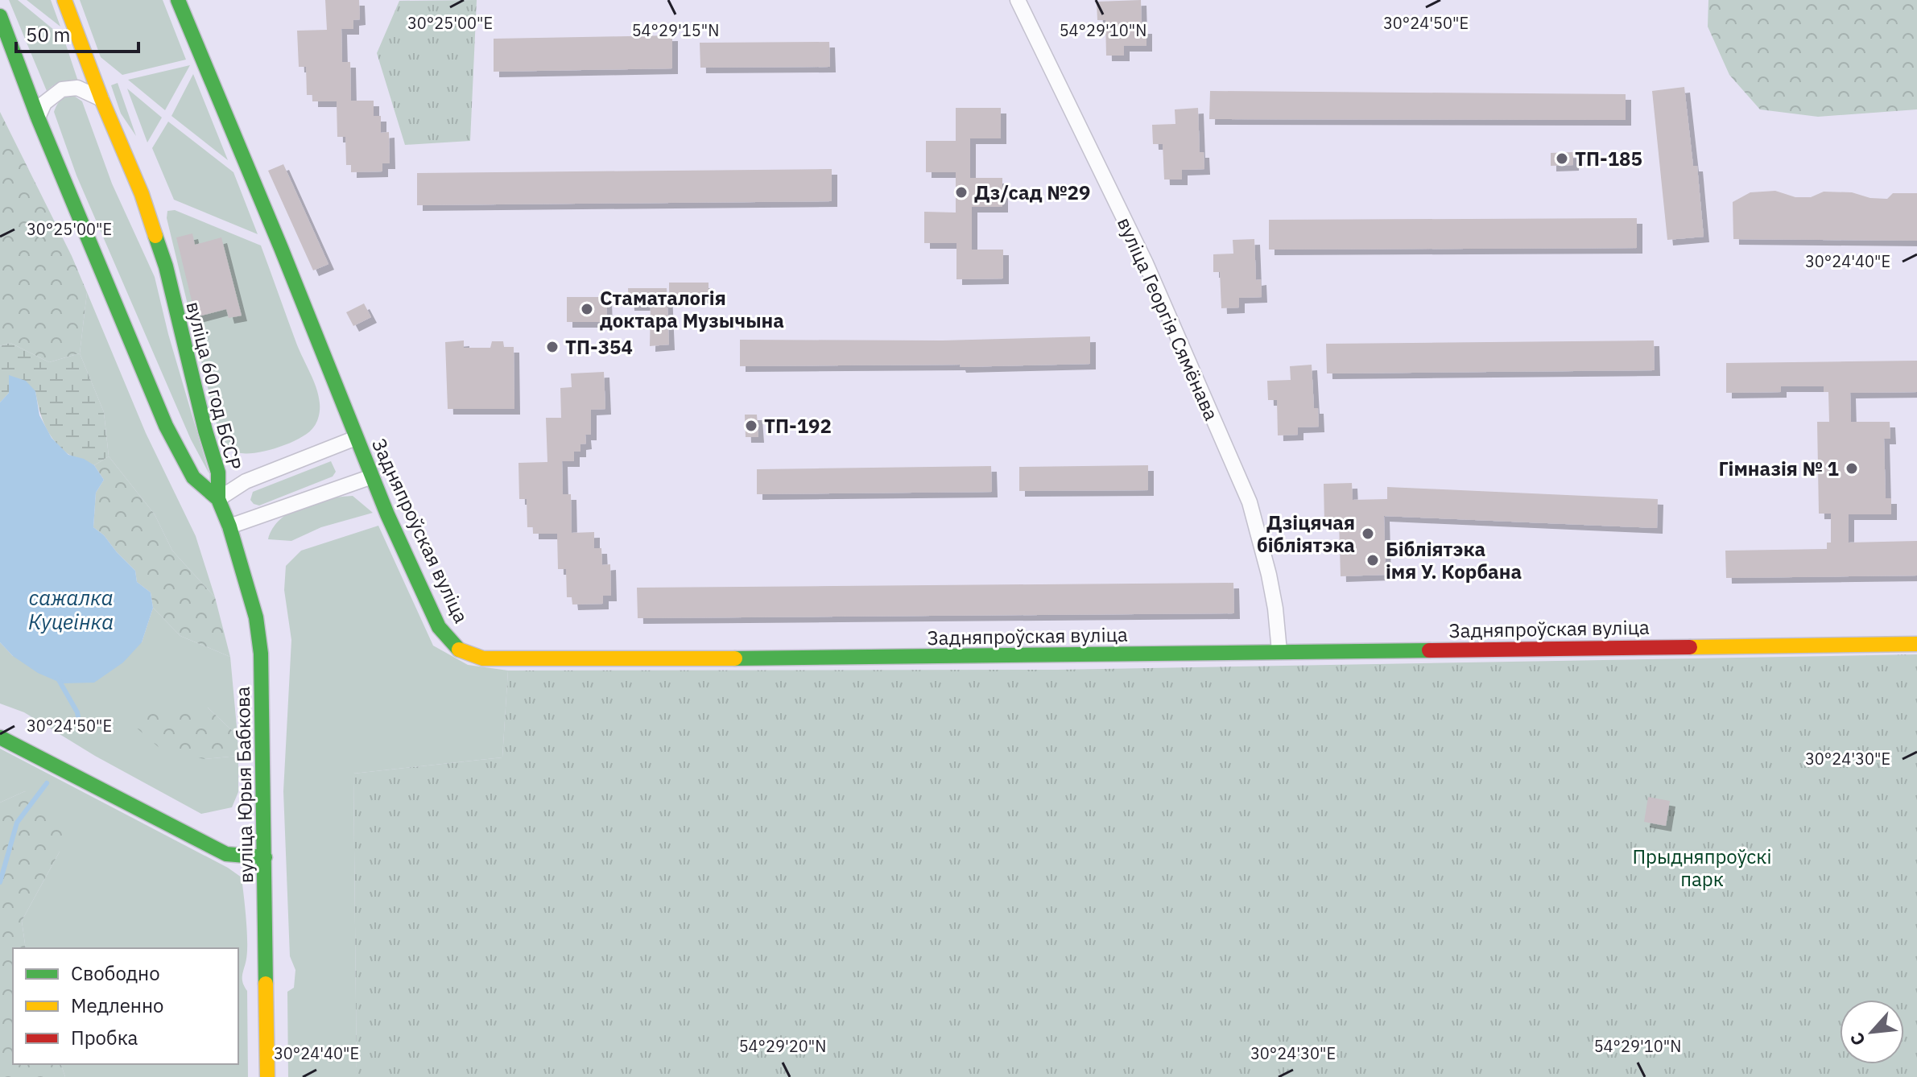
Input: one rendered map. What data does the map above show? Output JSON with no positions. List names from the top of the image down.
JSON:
{
  "streets": {
    "street": [
      "вуліца Георгія Сямёнава",
      "вуліца 60 год БССР",
      "Задняпроўская вуліца",
      "вуліца Юрыя Бабкова"
    ]
  },
  "crossings": [
    ["вуліца Георгія Сямёнава", "Задняпроўская вуліца"],
    ["вуліца 60 год БССР", "вуліца Юрыя Бабкова"]
  ],
  "water": ["сажалка Куцеінка"],
  "parks": ["Прыдняпроўскі парк"],
  "places": [
    "ТП-185",
    "Дз/сад №29",
    "Стаматалогія доктара Музычына",
    "ТП-354",
    "ТП-192",
    "Гімназія № 1",
    "Дзіцячая бібліятэка",
    "Бібліятэка імя У. Корбана"
  ],
  "legend": ["Свободно", "Медленно", "Пробка"],
  "scale_bar": "50 m",
  "north": "bottom left",
  "coordinates": [
    "30°25'00\"E",
    "30°24'50\"E",
    "54°29'15\"N",
    "54°29'10\"N",
    "30°24'40\"E",
    "30°24'30\"E",
    "54°29'20\"N"
  ]
}
